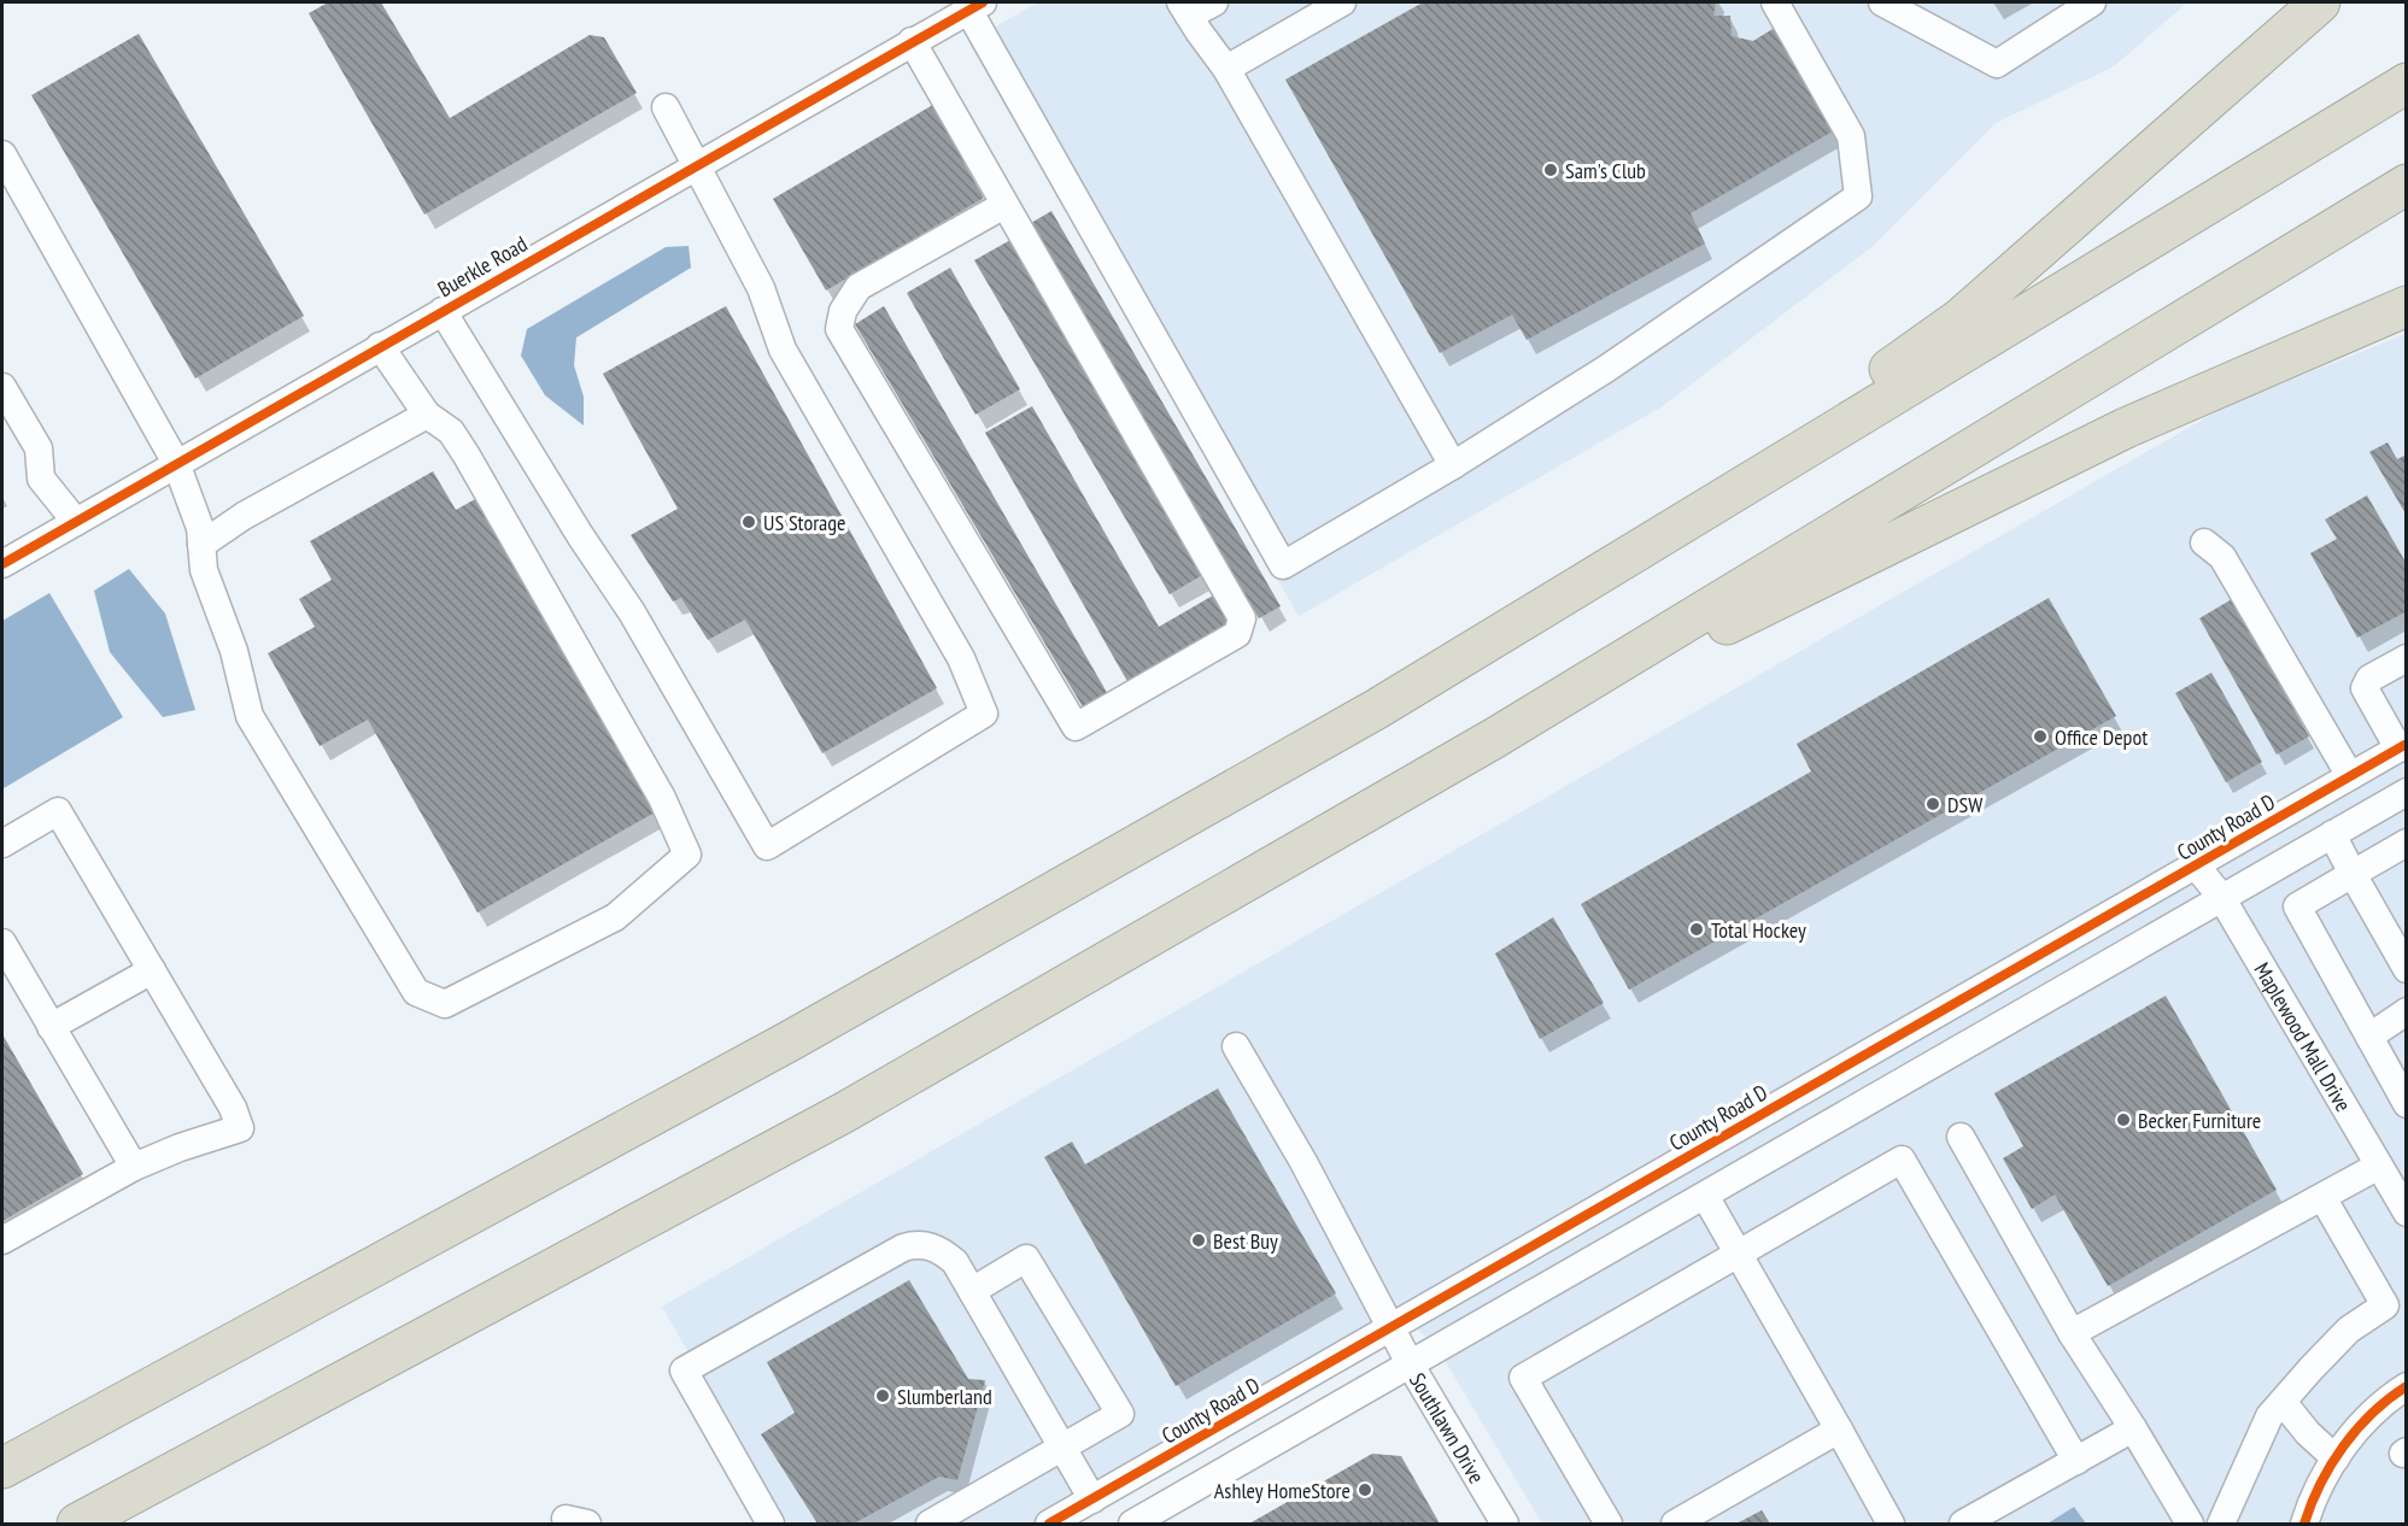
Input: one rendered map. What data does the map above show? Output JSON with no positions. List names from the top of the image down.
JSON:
{
  "streets": {
    "street": [
      "Buerkle Road",
      "County Road D",
      "Maplewood Mall Drive",
      "Southlawn Drive"
    ]
  },
  "crossings": [
    ["County Road D", "Maplewood Mall Drive"],
    ["County Road D", "Southlawn Drive"]
  ],
  "places": [
    "Sam's Club",
    "US Storage",
    "Office Depot",
    "DSW",
    "Total Hockey",
    "Becker Furniture",
    "Best Buy",
    "Slumberland",
    "Ashley HomeStore"
  ]
}
